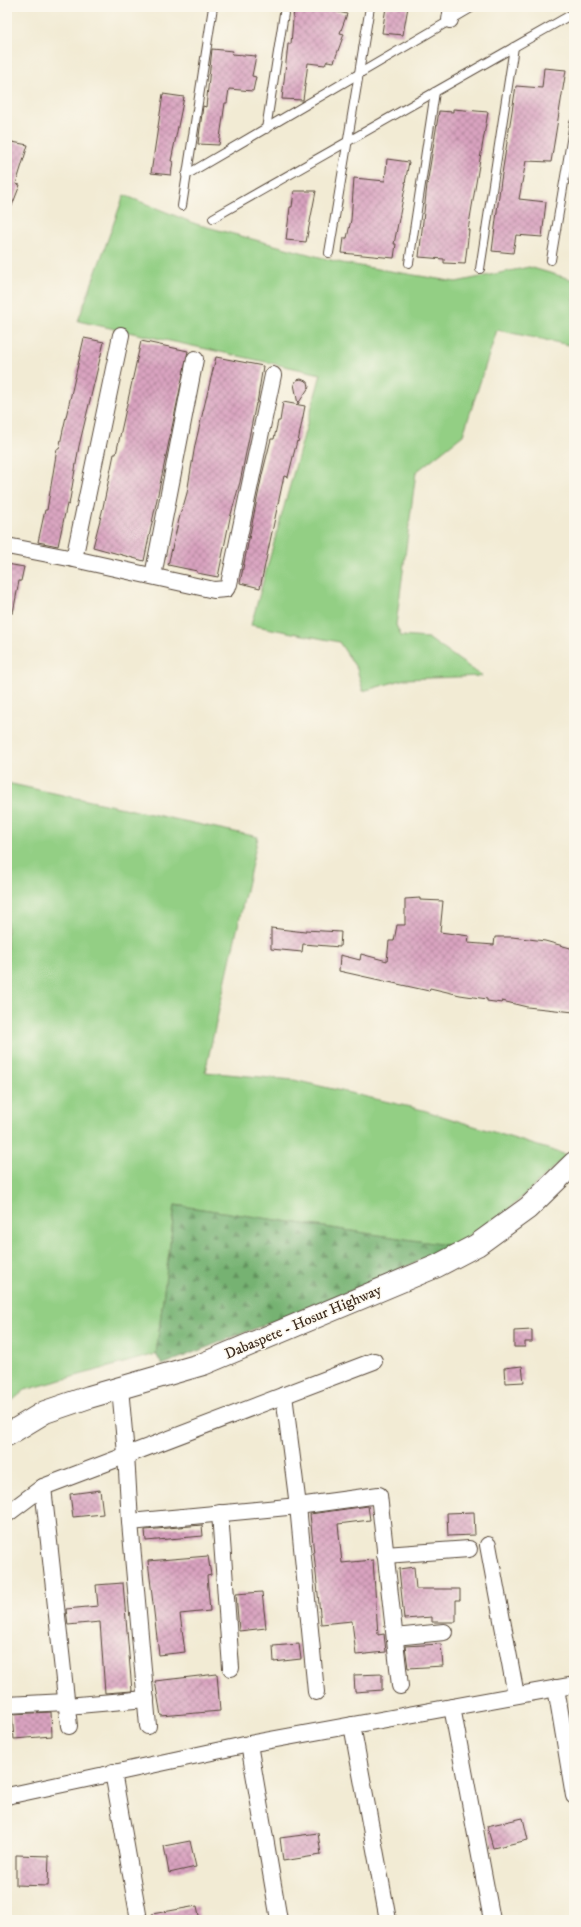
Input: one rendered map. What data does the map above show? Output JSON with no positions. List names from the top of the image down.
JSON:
{
  "streets": {
    "highway": ["Dabaspete - Hosur Highway"]
  }
}
